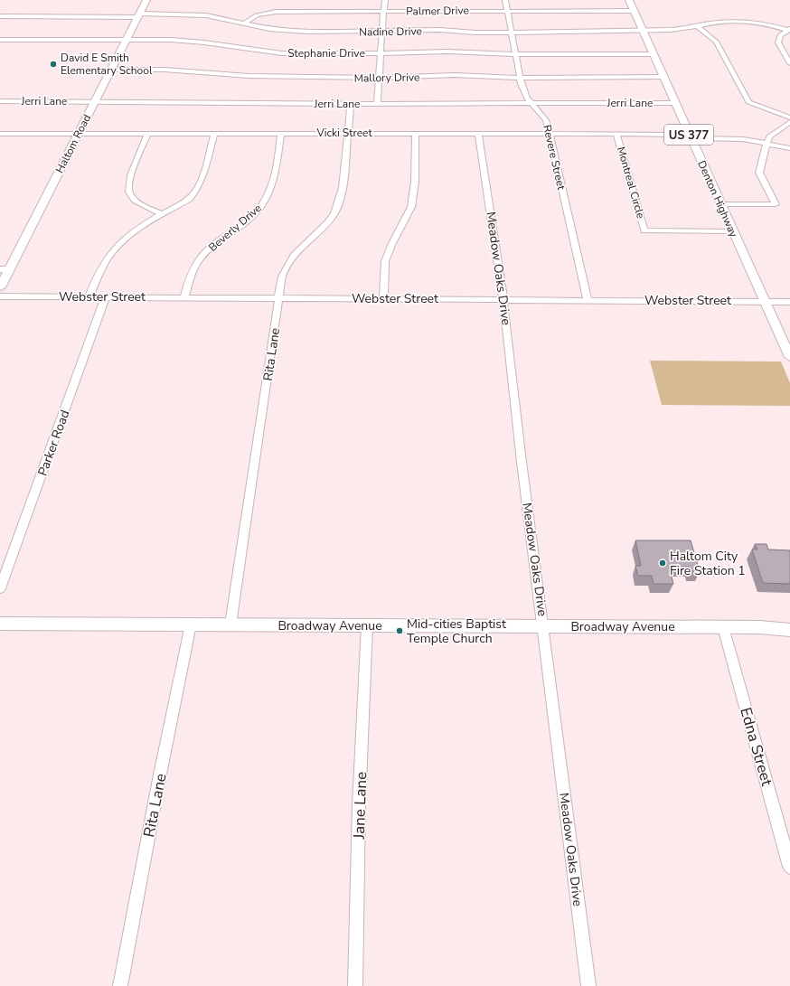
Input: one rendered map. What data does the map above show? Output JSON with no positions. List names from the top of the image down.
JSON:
{
  "streets": {
    "main road": [
      "US 377",
      "Haltom Road",
      "Denton Highway",
      "Broadway Avenue"
    ],
    "street": [
      "Palmer Drive",
      "Nadine Drive",
      "Stephanie Drive",
      "Mallory Drive",
      "Jerri Lane",
      "Vicki Street",
      "Revere Street",
      "Montreal Circle",
      "Beverly Drive",
      "Meadow Oaks Drive",
      "Webster Street",
      "Rita Lane",
      "Parker Road",
      "Edna Street",
      "Jane Lane"
    ]
  },
  "crossings": [
    ["Palmer Drive", "Nadine Drive"],
    ["Palmer Drive", "Revere Street"],
    ["Palmer Drive", "Denton Highway"],
    ["Nadine Drive", "Haltom Road"],
    ["Nadine Drive", "Revere Street"],
    ["Nadine Drive", "Denton Highway"],
    ["Stephanie Drive", "Haltom Road"],
    ["Stephanie Drive", "Revere Street"],
    ["Stephanie Drive", "Denton Highway"],
    ["Mallory Drive", "Haltom Road"],
    ["Mallory Drive", "Revere Street"],
    ["Mallory Drive", "Denton Highway"],
    ["Jerri Lane", "Haltom Road"],
    ["Jerri Lane", "Revere Street"],
    ["Jerri Lane", "Denton Highway"],
    ["Jerri Lane", "Rita Lane"],
    ["Vicki Street", "Haltom Road"],
    ["Vicki Street", "Revere Street"],
    ["Vicki Street", "Montreal Circle"],
    ["Vicki Street", "Denton Highway"],
    ["Vicki Street", "Beverly Drive"],
    ["Vicki Street", "Meadow Oaks Drive"],
    ["Vicki Street", "Rita Lane"],
    ["Revere Street", "Webster Street"],
    ["Montreal Circle", "Denton Highway"],
    ["Denton Highway", "Webster Street"],
    ["Beverly Drive", "Webster Street"],
    ["Meadow Oaks Drive", "Webster Street"],
    ["Meadow Oaks Drive", "Broadway Avenue"],
    ["Webster Street", "Rita Lane"],
    ["Webster Street", "Parker Road"],
    ["Rita Lane", "Broadway Avenue"],
    ["Broadway Avenue", "Edna Street"],
    ["Broadway Avenue", "Jane Lane"]
  ],
  "places": ["David E Smith Elementary School", "Haltom City Fire Station 1", "Mid-cities Baptist Temple Church"]
}
